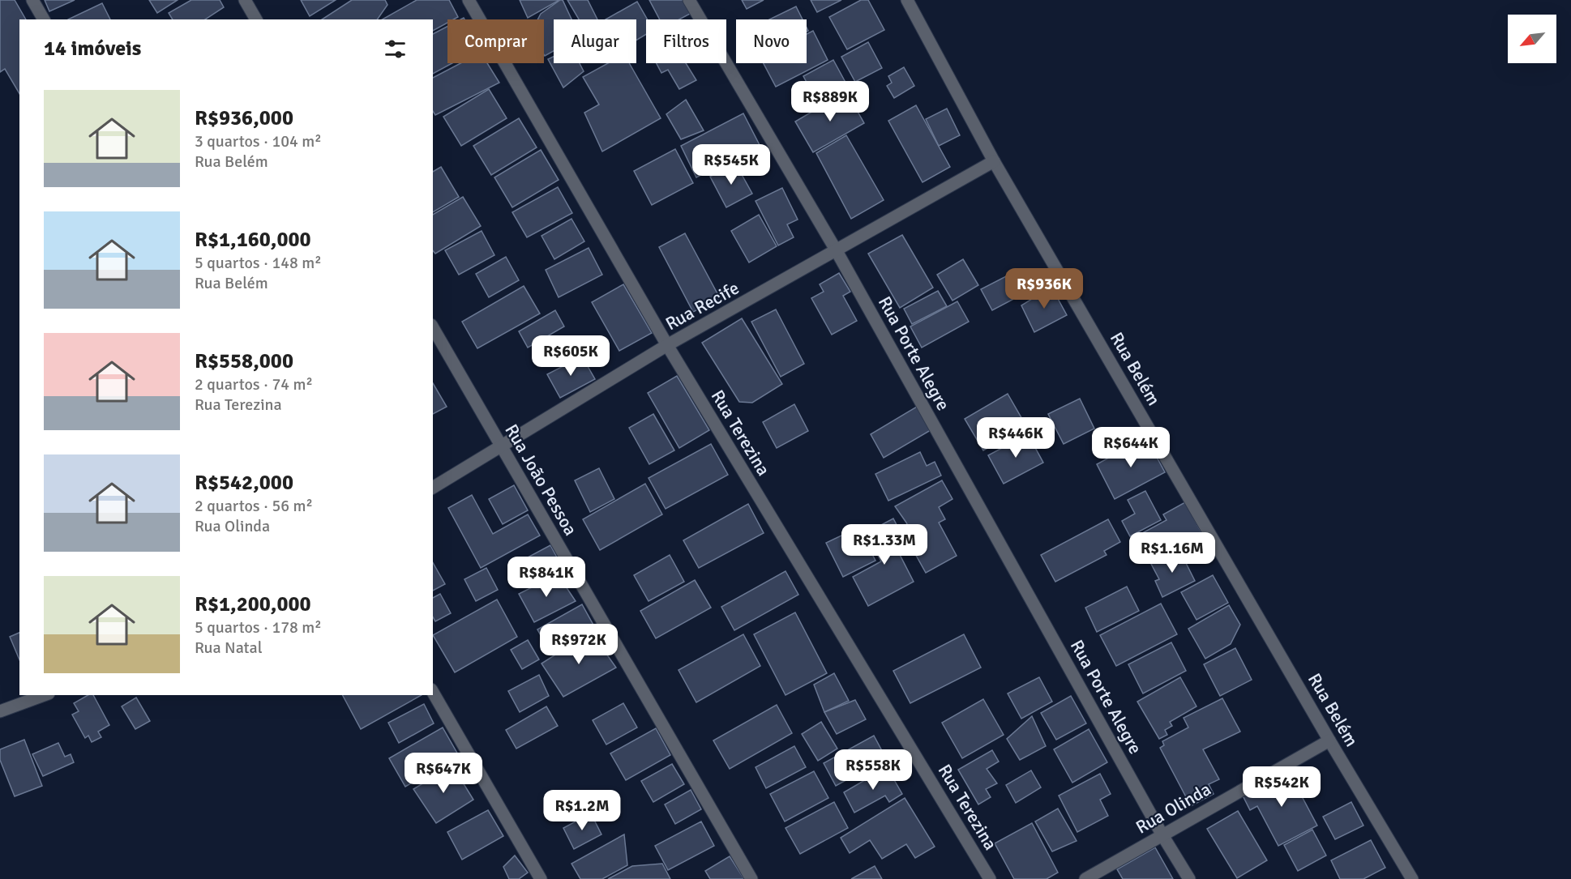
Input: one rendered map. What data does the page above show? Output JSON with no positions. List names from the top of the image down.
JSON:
{
  "streets": {
    "street": [
      "Rua Recife",
      "Rua Porte Alegre",
      "Rua Belém",
      "Rua Terezina",
      "Rua João Pessoa",
      "Rua Olinda"
    ]
  },
  "crossings": [
    ["Rua Recife", "Rua Porte Alegre"],
    ["Rua Recife", "Rua Belém"],
    ["Rua Recife", "Rua Terezina"],
    ["Rua Recife", "Rua João Pessoa"],
    ["Rua Porte Alegre", "Rua Olinda"],
    ["Rua Belém", "Rua Olinda"]
  ],
  "north": "bottom left",
  "page": {
    "chip": [
      "Comprar",
      "Alugar",
      "Filtros",
      "Novo"
    ],
    "heading": "14 imóveis",
    "list": [
      {
        "name": "R$936,000",
        "note": "3 quartos · 104 m² · Rua Belém"
      },
      {
        "name": "R$1,160,000",
        "note": "5 quartos · 148 m² · Rua Belém"
      },
      {
        "name": "R$558,000",
        "note": "2 quartos · 74 m² · Rua Terezina"
      },
      {
        "name": "R$542,000",
        "note": "2 quartos · 56 m² · Rua Olinda"
      },
      {
        "name": "R$1,200,000",
        "note": "5 quartos · 178 m² · Rua Natal"
      }
    ],
    "price": [
      "R$889K",
      "R$545K",
      "R$936K",
      "R$605K",
      "R$446K",
      "R$644K",
      "R$1.33M",
      "R$1.16M",
      "R$841K",
      "R$972K",
      "R$558K",
      "R$647K",
      "R$542K",
      "R$1.2M"
    ]
  }
}
